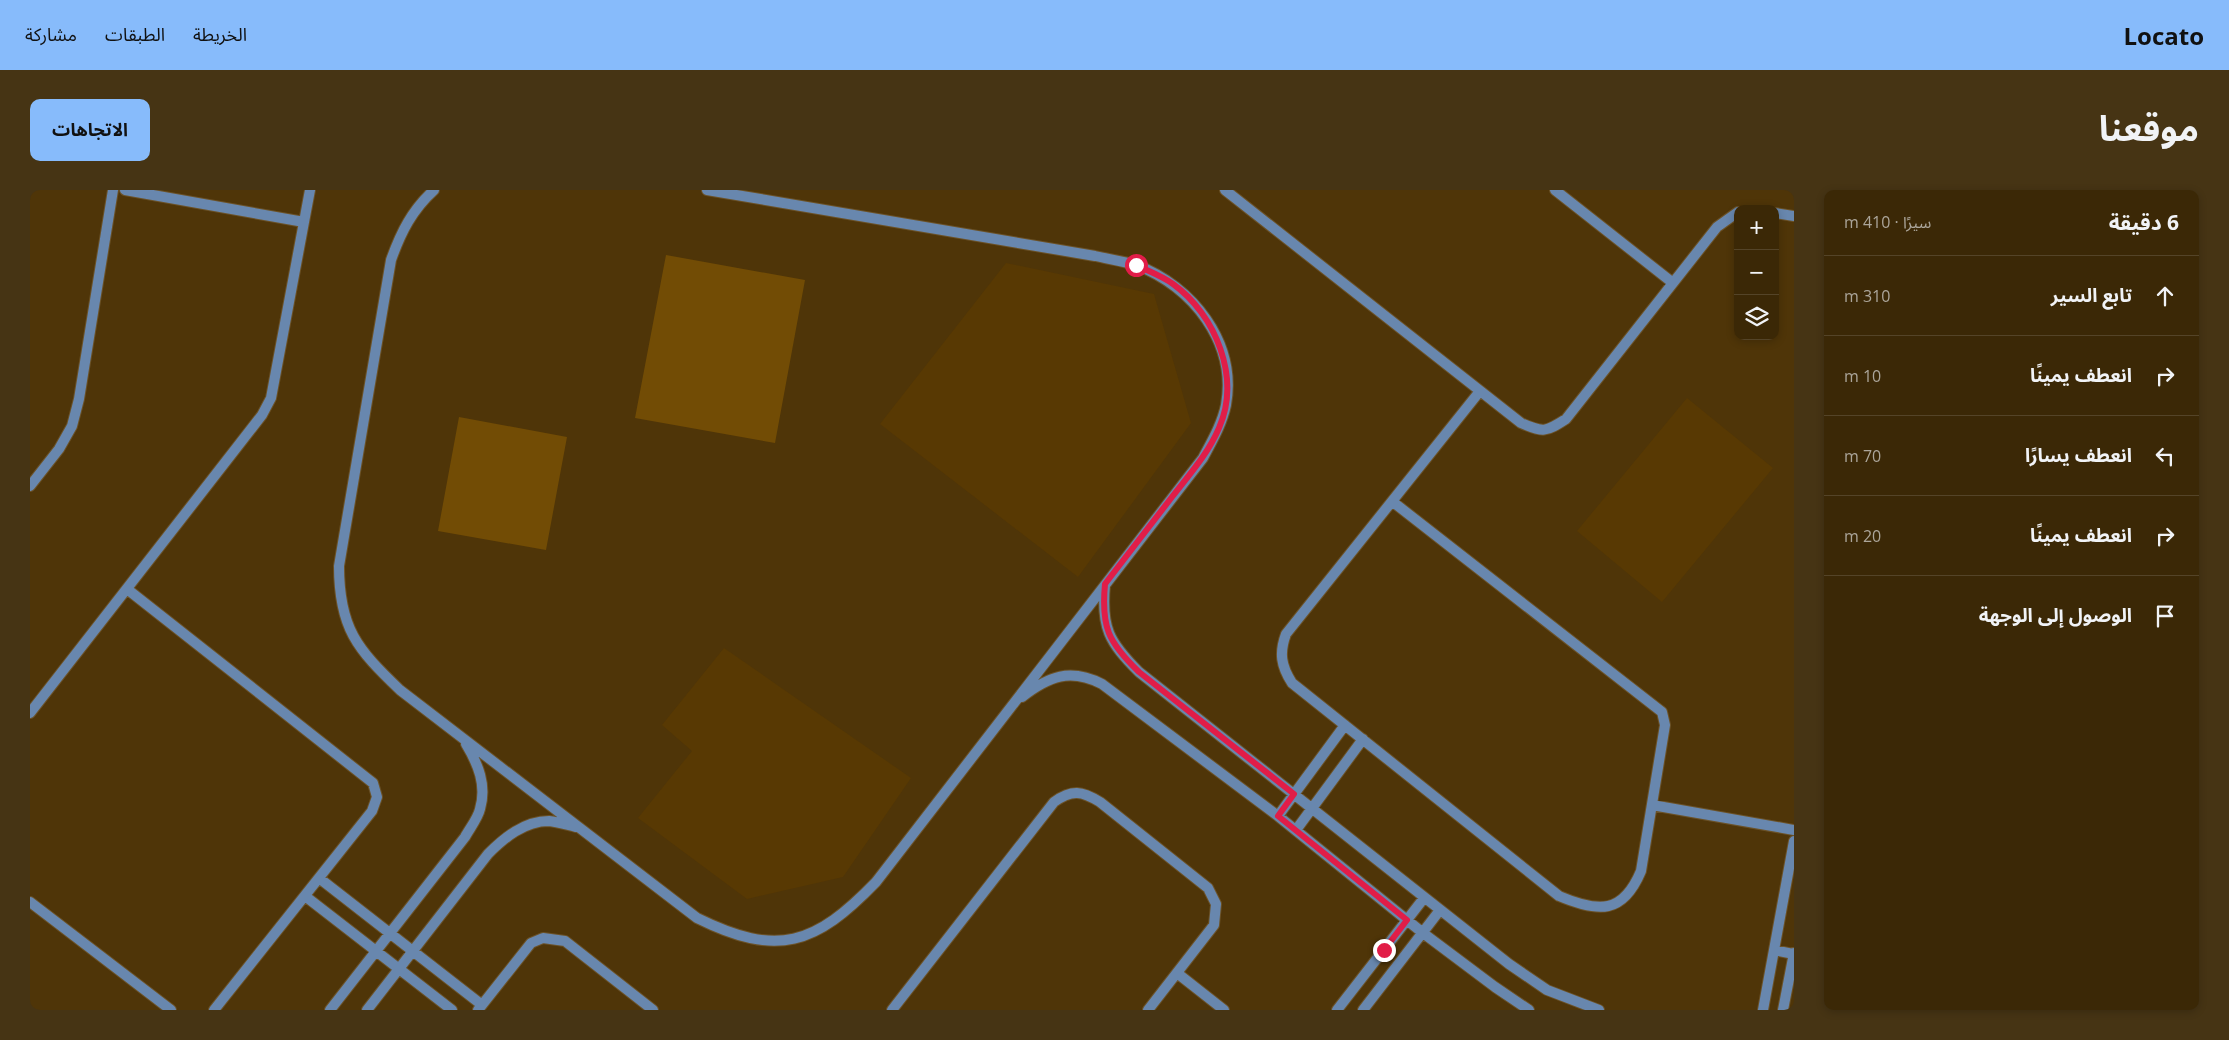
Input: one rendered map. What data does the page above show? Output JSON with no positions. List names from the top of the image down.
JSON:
{
  "page": {
    "header": "Locato",
    "nav": ["الخريطة", "الطبقات", "مشاركة"],
    "title": "موقعنا",
    "buttons": "الاتجاهات",
    "heading": ["6 دقيقة", "سيرًا · 410 m"],
    "map_buttons": ["+", "−"],
    "list": [
      ["تابع السير", "310 m"],
      ["انعطف يمينًا", "10 m"],
      ["انعطف يسارًا", "70 m"],
      ["انعطف يمينًا", "20 m"],
      "الوصول إلى الوجهة"
    ]
  }
}
